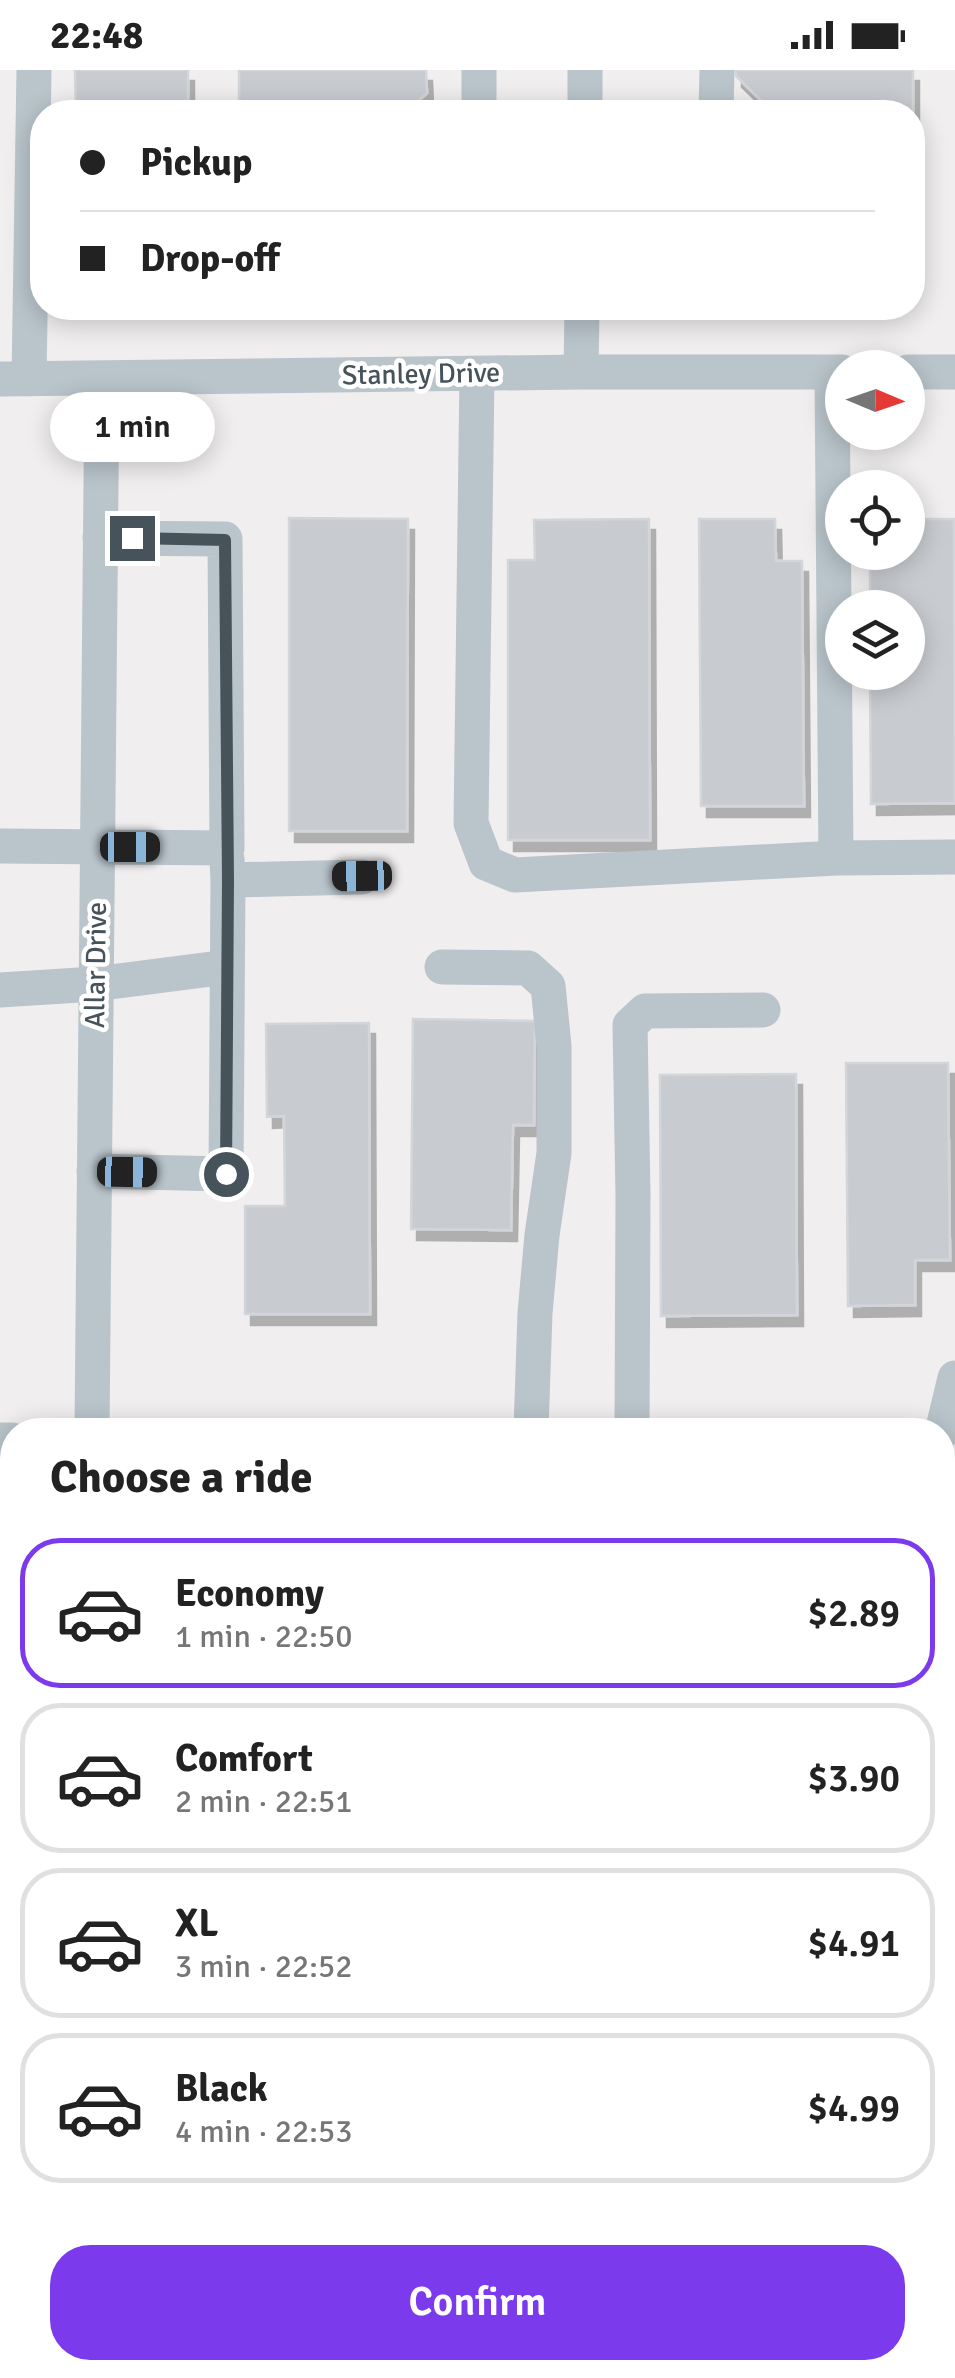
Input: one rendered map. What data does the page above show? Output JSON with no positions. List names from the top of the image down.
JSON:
{
  "streets": {
    "street": ["Stanley Drive", "Allar Drive"]
  },
  "crossings": [
    ["Stanley Drive", "Allar Drive"]
  ],
  "north": "right",
  "page": {
    "status": "22:48",
    "banner": ["Pickup", "Drop-off"],
    "bubble": "1 min",
    "heading": "Choose a ride",
    "list": [
      {
        "name": "Economy",
        "note": "1 min · 22:50",
        "value": "$2.89"
      },
      {
        "name": "Comfort",
        "note": "2 min · 22:51",
        "value": "$3.90"
      },
      {
        "name": "XL",
        "note": "3 min · 22:52",
        "value": "$4.91"
      },
      {
        "name": "Black",
        "note": "4 min · 22:53",
        "value": "$4.99"
      }
    ],
    "buttons": "Confirm"
  }
}
